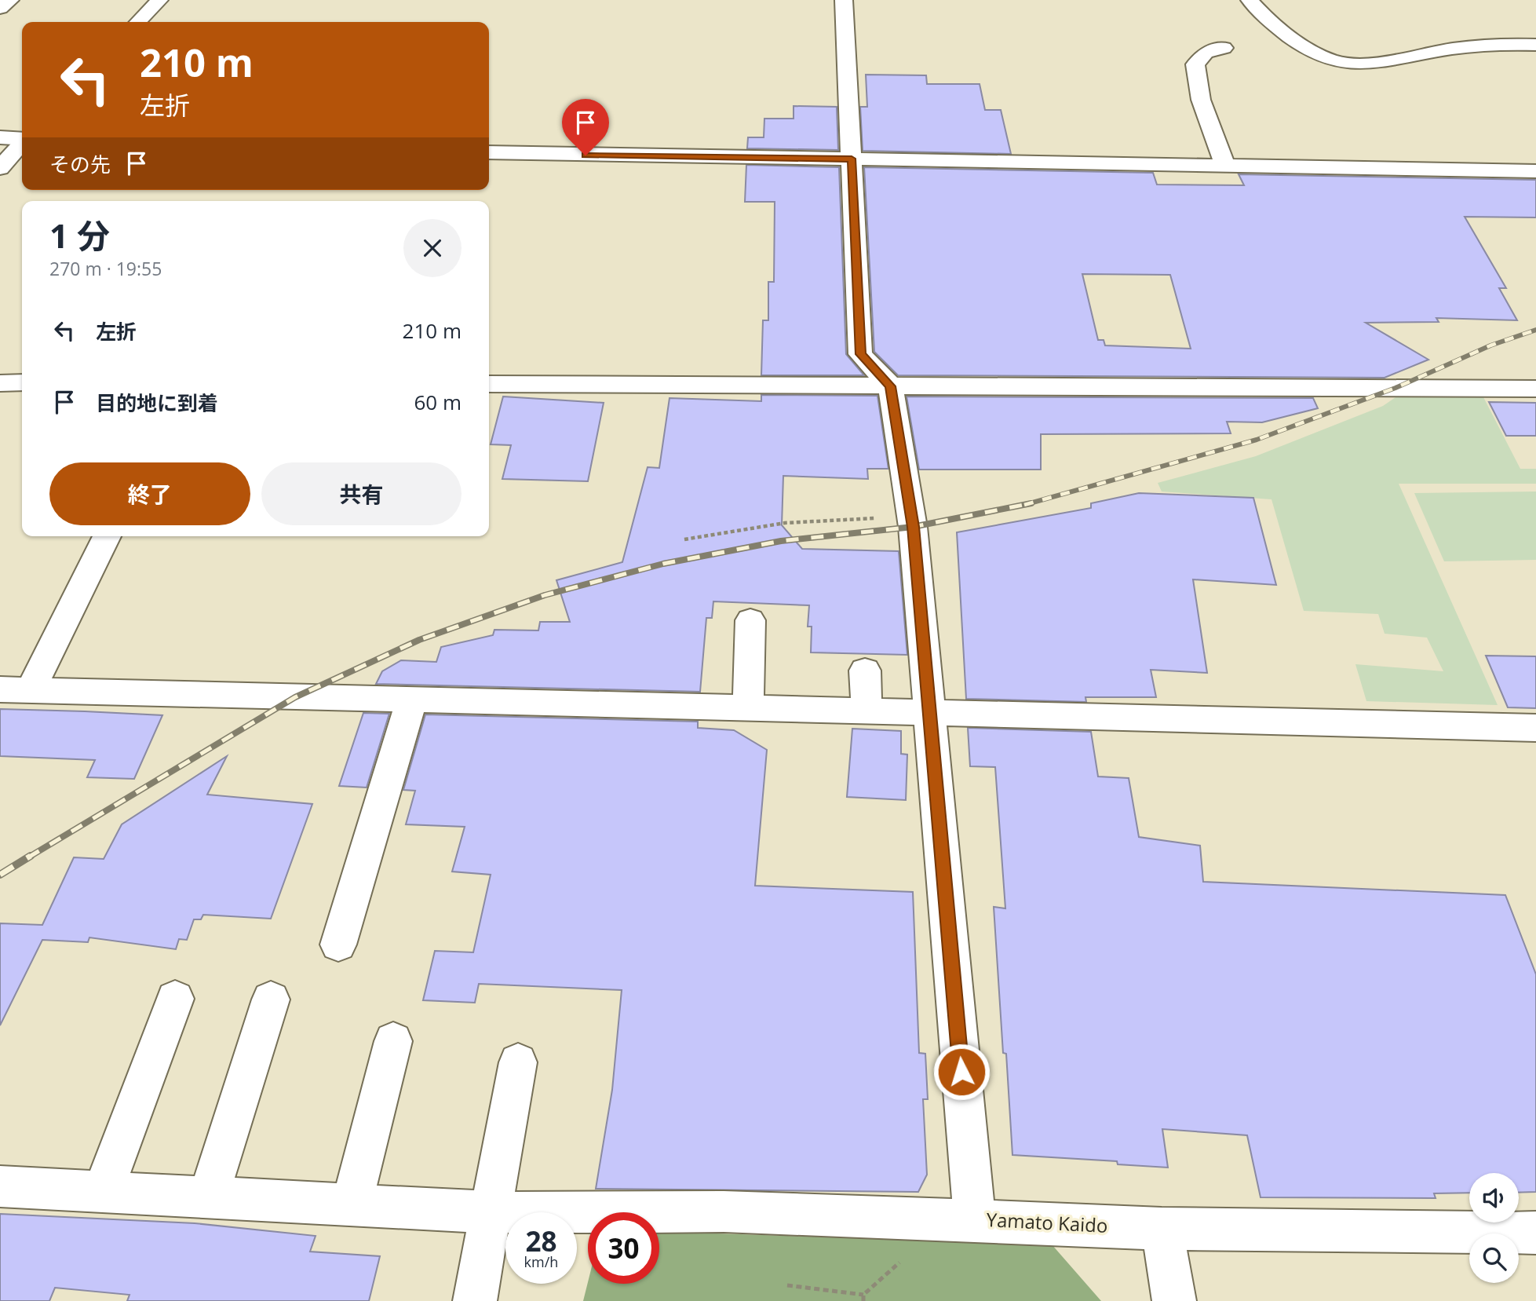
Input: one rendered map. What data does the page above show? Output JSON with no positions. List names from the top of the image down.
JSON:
{
  "streets": {
    "main road": ["Yamato Kaido"]
  },
  "page": {
    "turn": ["210 m", "左折"],
    "then": "その先",
    "heading": ["1 分", "270 m · 19:55"],
    "list": [
      {
        "name": "左折",
        "value": "210 m"
      },
      {
        "name": "目的地に到着",
        "value": "60 m"
      }
    ],
    "buttons": ["終了", "共有"],
    "speed": "28 km/h",
    "limit": "30"
  }
}
